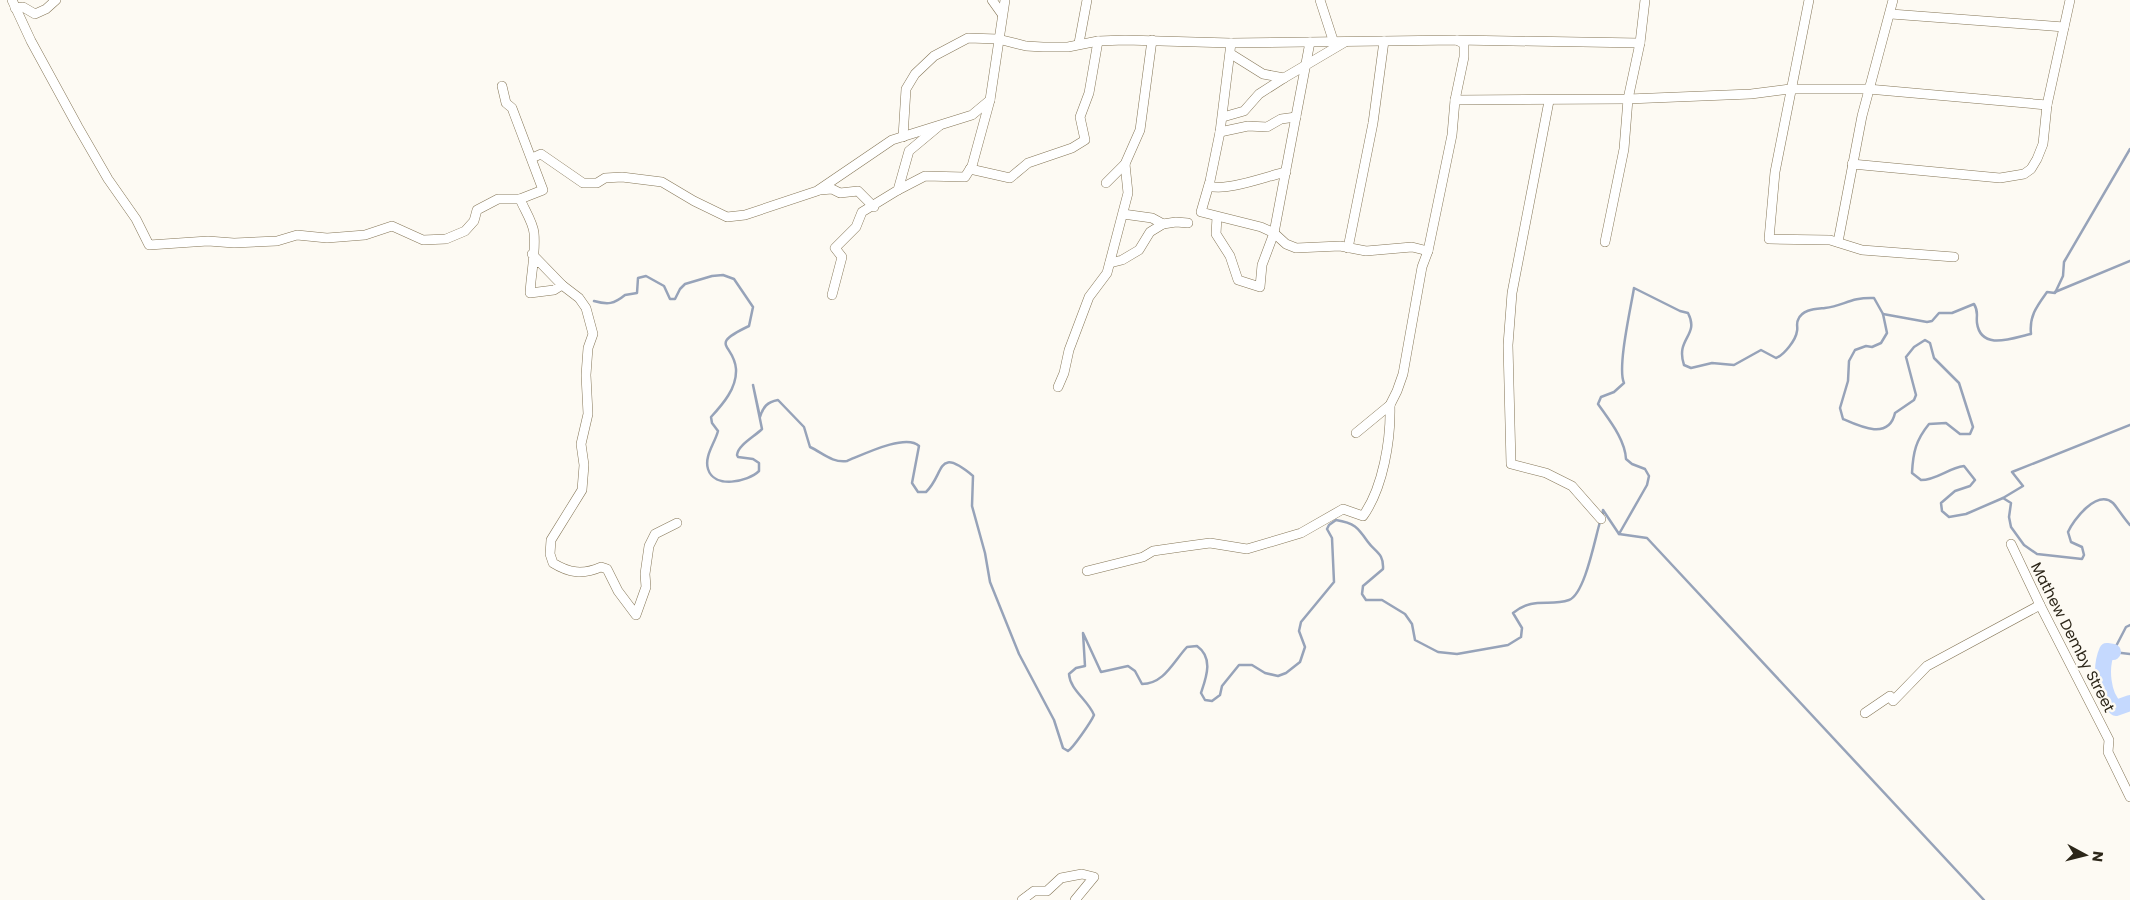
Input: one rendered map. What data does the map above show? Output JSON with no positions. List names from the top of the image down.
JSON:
{
  "streets": {
    "street": ["Mathew Demby Street"]
  },
  "north": "right"
}
